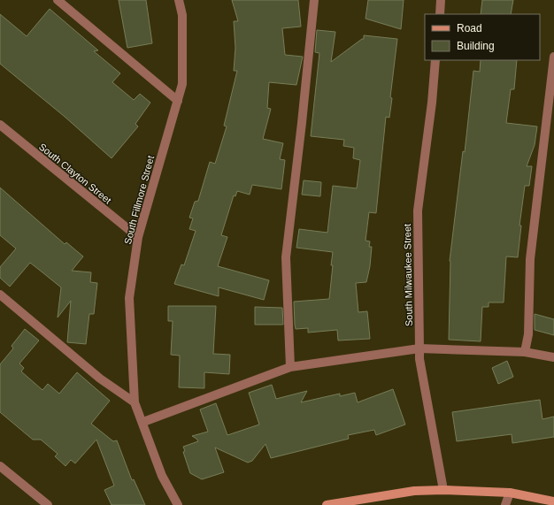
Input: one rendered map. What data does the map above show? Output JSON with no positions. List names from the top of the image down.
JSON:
{
  "streets": {
    "street": ["South Clayton Street", "South Fillmore Street", "South Milwaukee Street"]
  },
  "crossings": [
    ["South Clayton Street", "South Fillmore Street"]
  ],
  "legend": ["Road", "Building"]
}
